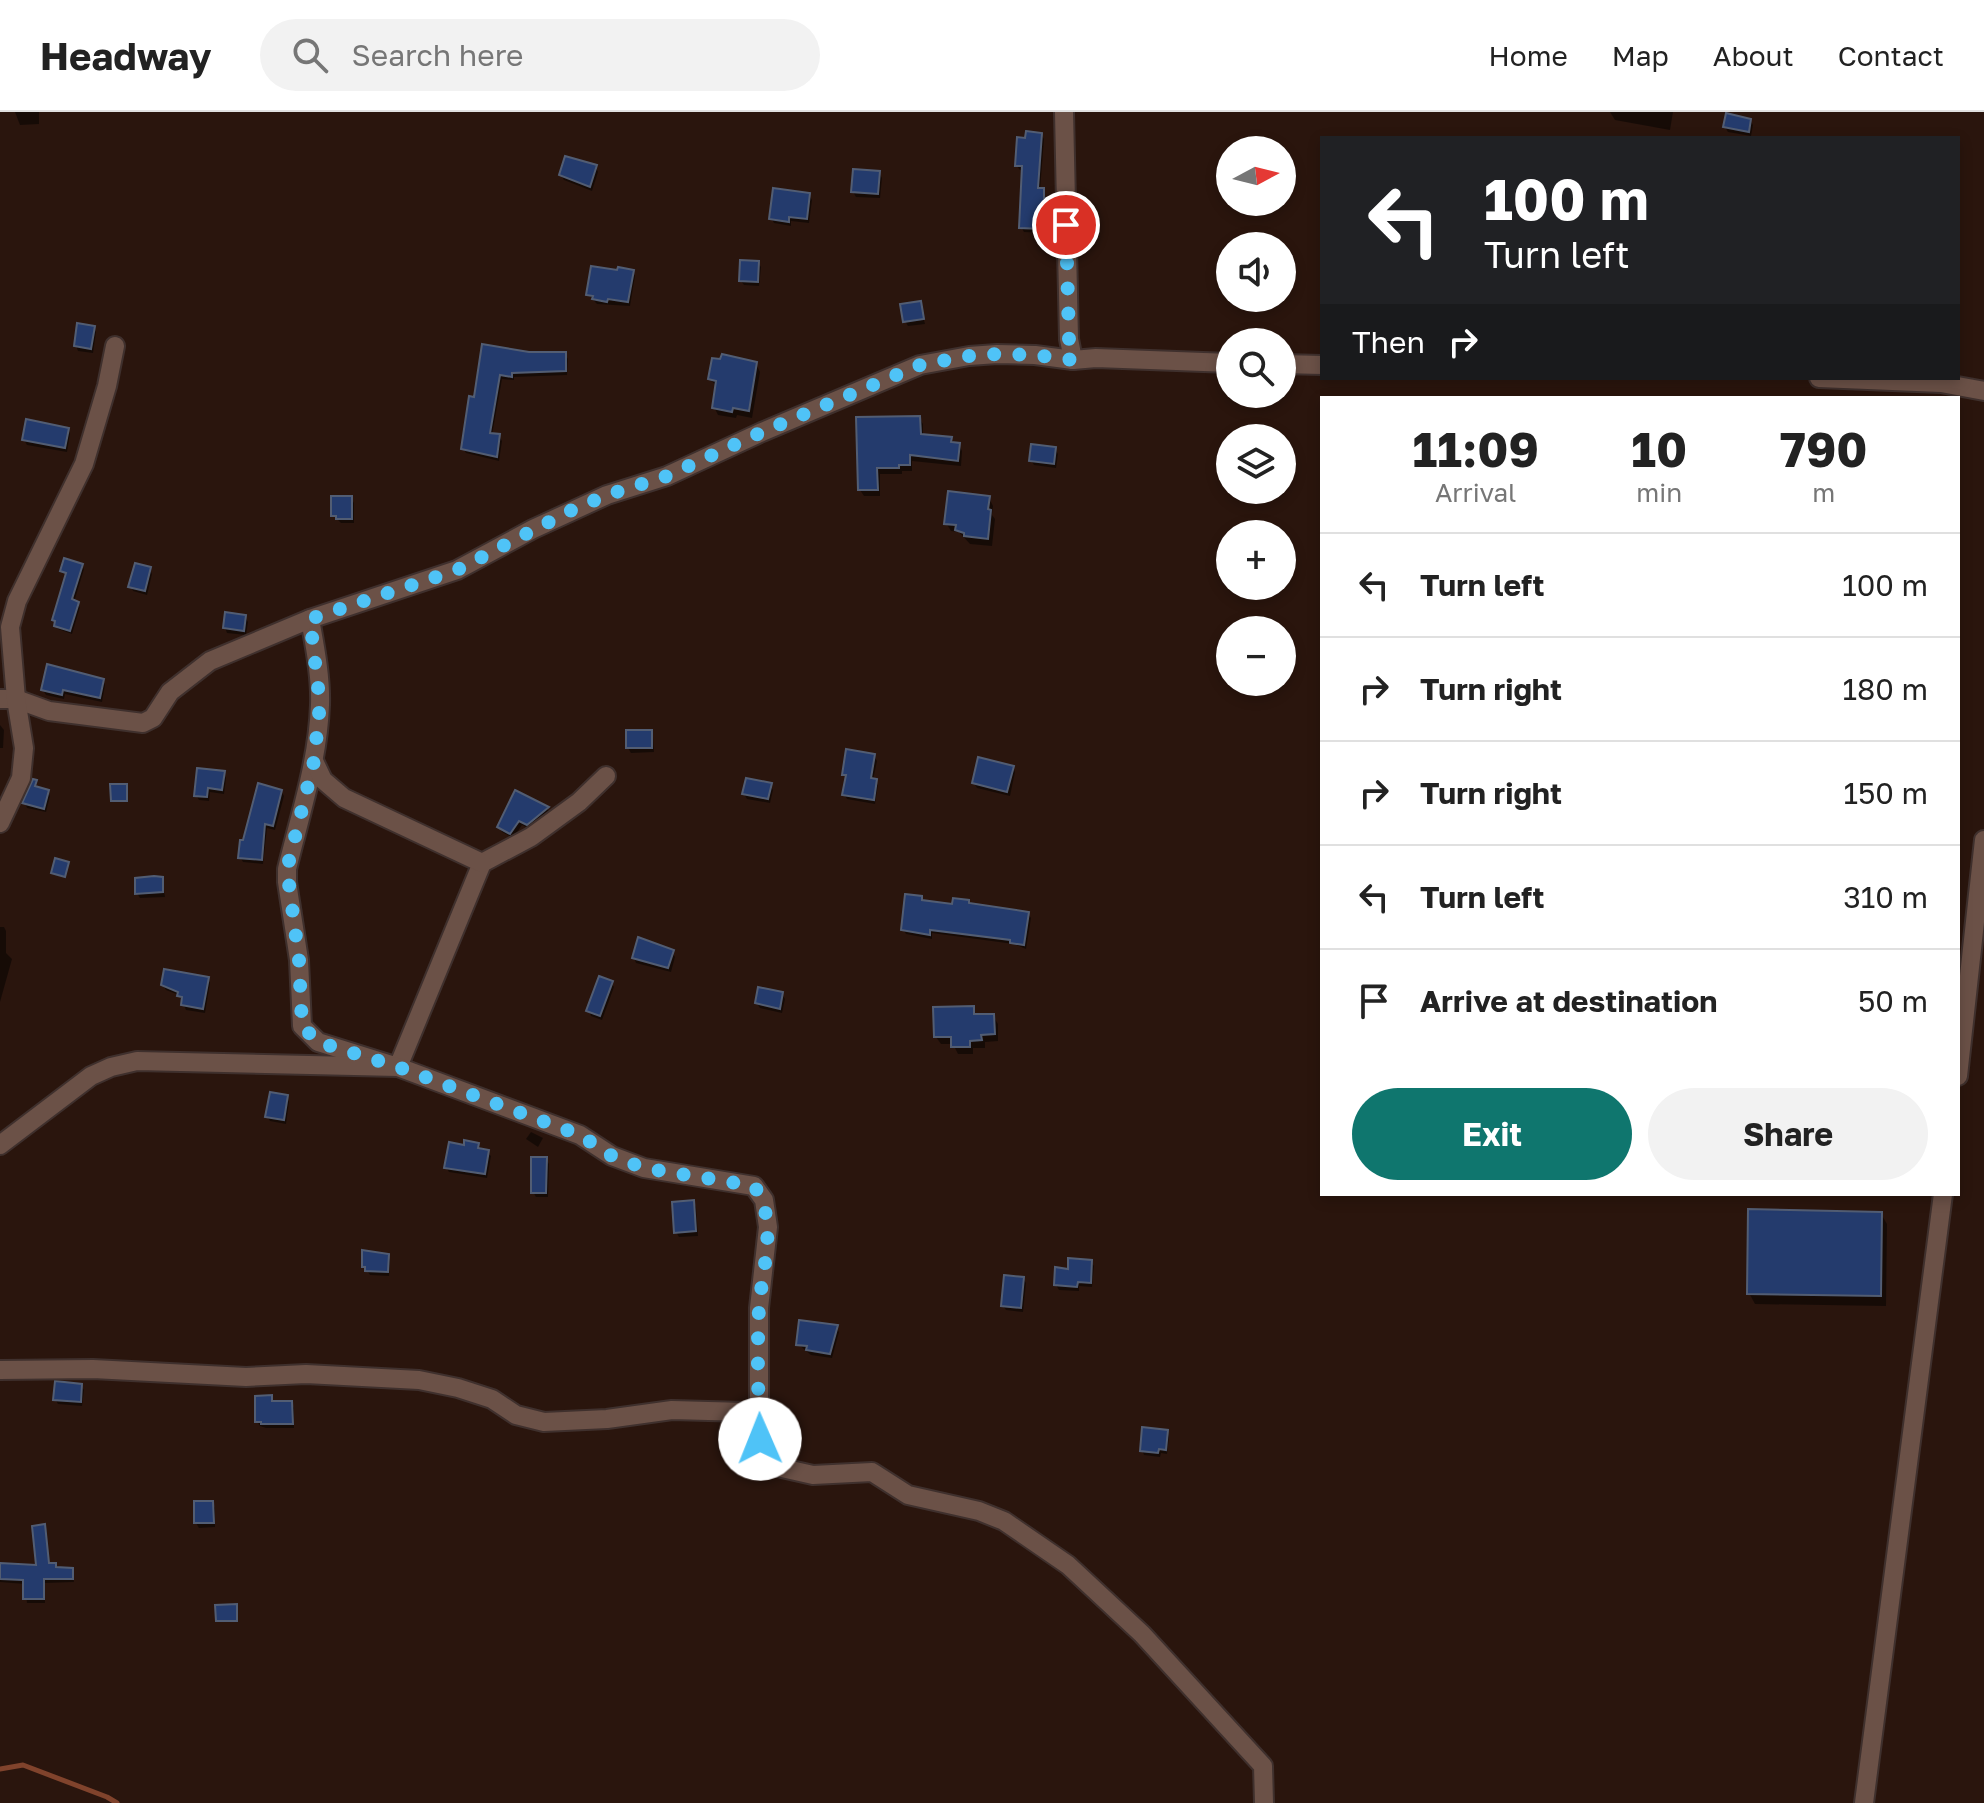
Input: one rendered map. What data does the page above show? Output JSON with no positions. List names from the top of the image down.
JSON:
{
  "north": "right",
  "page": {
    "header": "Headway",
    "search": "Search here",
    "nav": [
      "Home",
      "Map",
      "About",
      "Contact"
    ],
    "map_buttons": ["+", "−"],
    "turn": ["100 m", "Turn left"],
    "then": "Then",
    "eta": [
      "11:09",
      "Arrival",
      "10",
      "min",
      "790",
      "m"
    ],
    "list": [
      {
        "name": "Turn left",
        "value": "100 m"
      },
      {
        "name": "Turn right",
        "value": "180 m"
      },
      {
        "name": "Turn right",
        "value": "150 m"
      },
      {
        "name": "Turn left",
        "value": "310 m"
      },
      {
        "name": "Arrive at destination",
        "value": "50 m"
      }
    ],
    "buttons": ["Exit", "Share"]
  }
}
